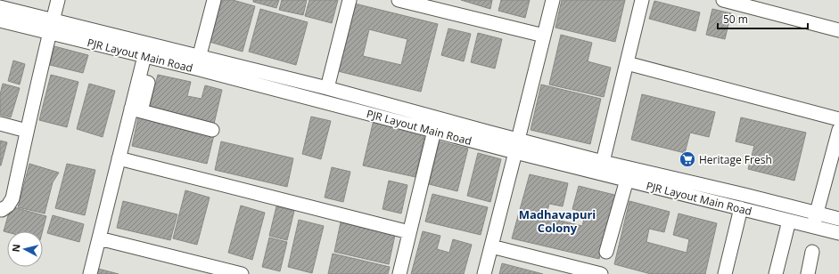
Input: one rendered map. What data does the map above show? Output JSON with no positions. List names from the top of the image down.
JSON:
{
  "streets": {
    "street": ["PJR Layout Main Road"]
  },
  "districts": ["Madhavapuri Colony"],
  "places": {
    "supermarket": ["Heritage Fresh"]
  },
  "scale_bar": "50 m",
  "north": "left"
}
